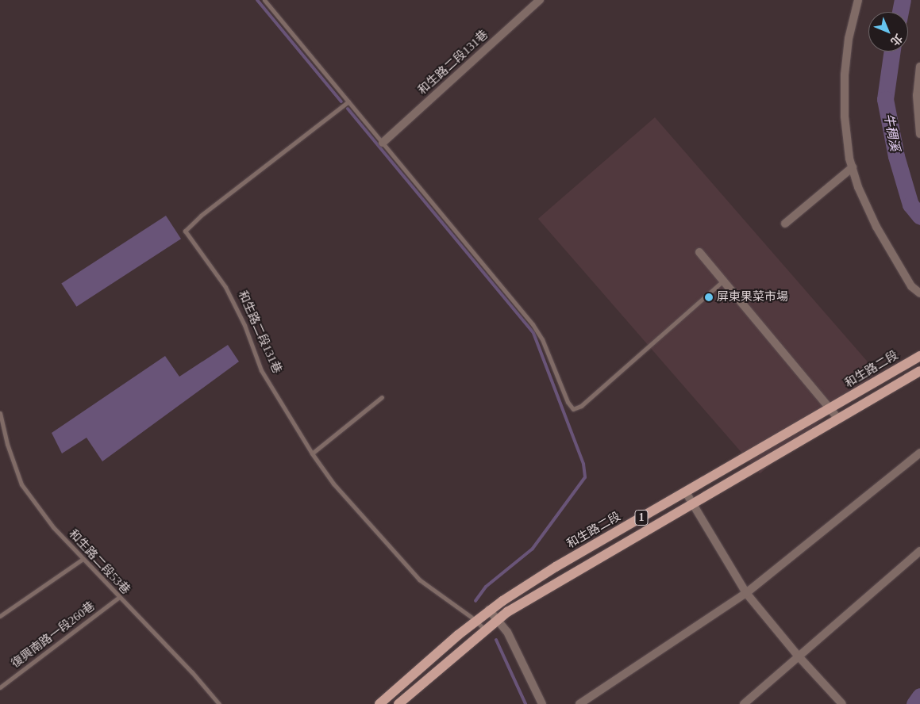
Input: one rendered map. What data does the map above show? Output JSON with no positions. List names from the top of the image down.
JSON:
{
  "streets": {
    "main road": ["和生路二段", "1"],
    "street": ["和生路二段131巷"],
    "lane": ["和生路二段53巷", "復興南路一段260巷"]
  },
  "crossings": [
    ["和生路二段131巷", "和生路二段"],
    ["和生路二段131巷", "1"],
    ["和生路二段53巷", "復興南路一段260巷"]
  ],
  "water": ["牛稠溪"],
  "places": ["屏東果菜市場"],
  "north": "bottom right"
}
